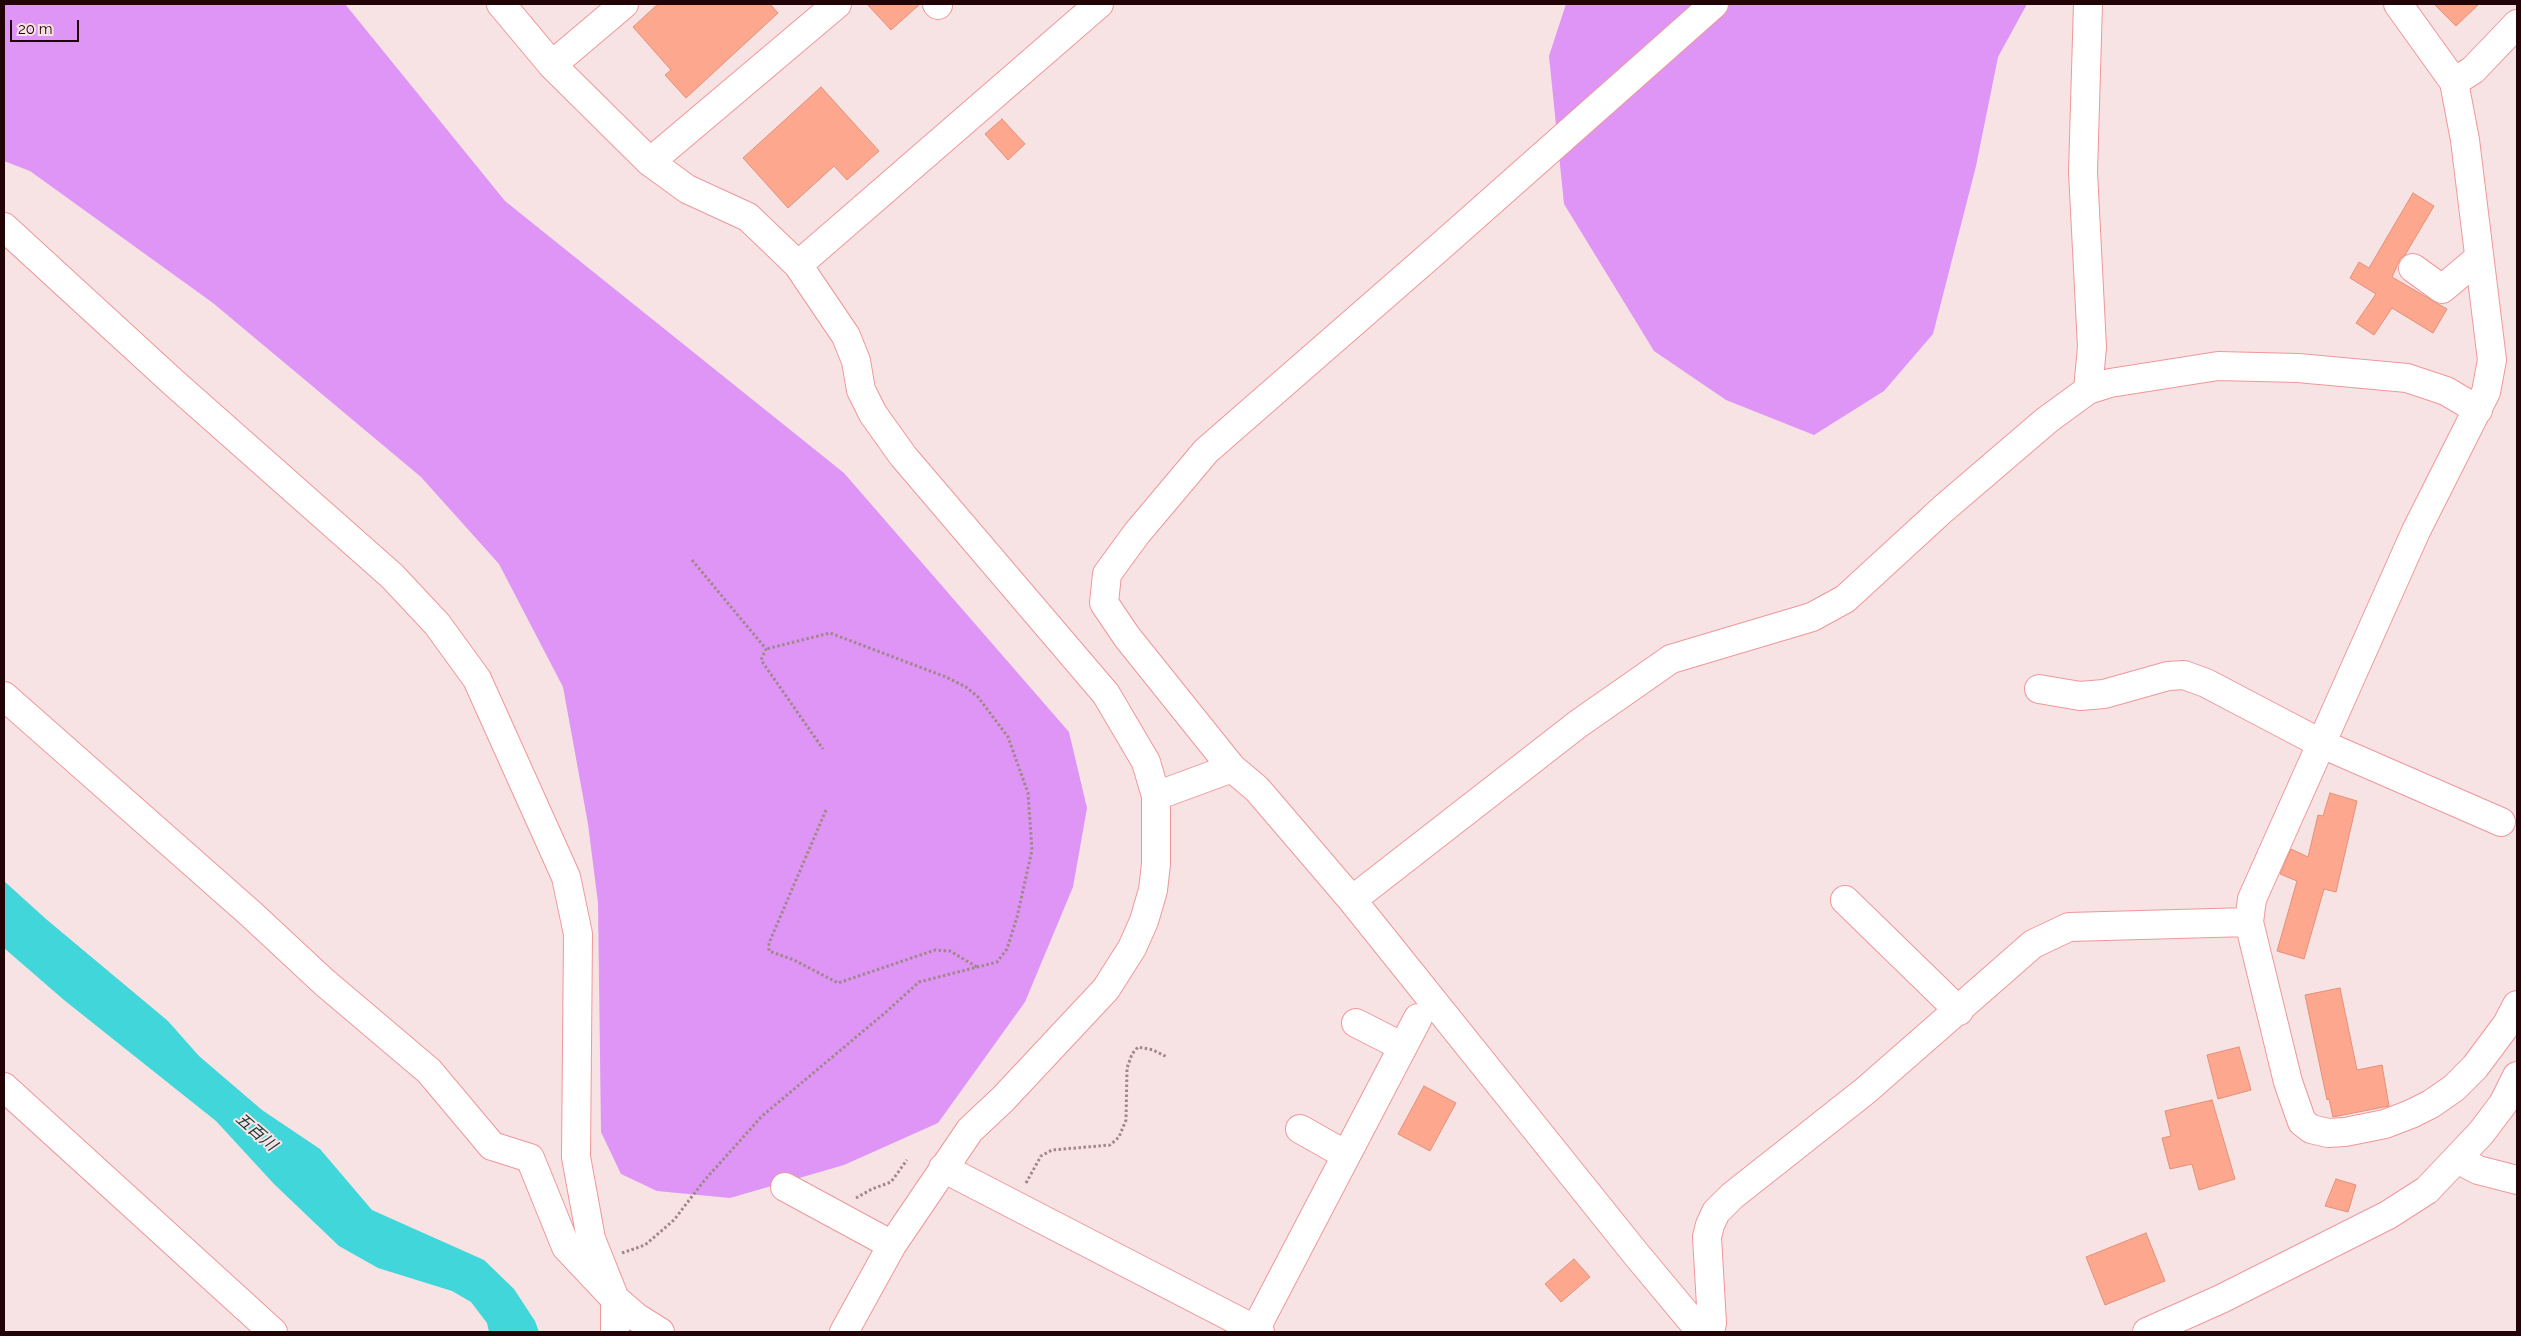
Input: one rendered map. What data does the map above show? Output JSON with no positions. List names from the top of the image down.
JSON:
{
  "water": ["五百川"],
  "scale_bar": "20 m"
}
